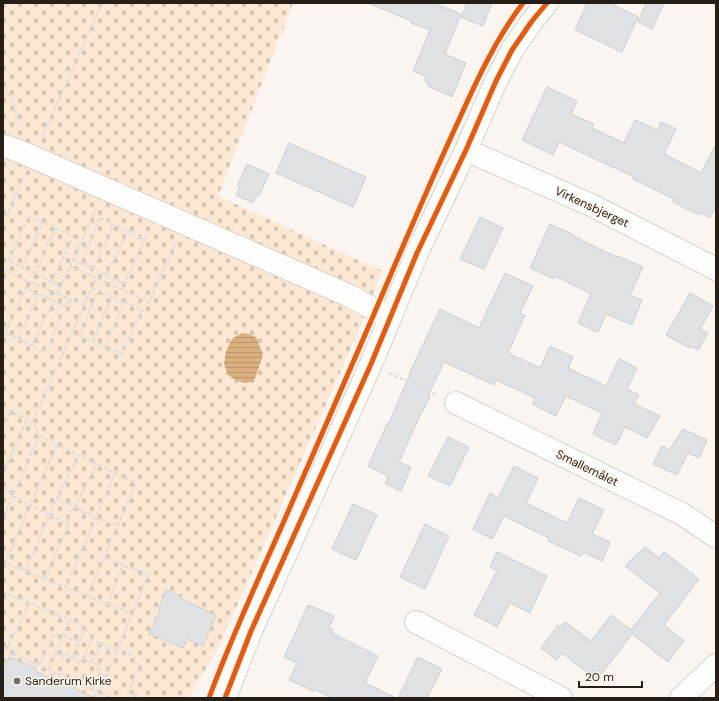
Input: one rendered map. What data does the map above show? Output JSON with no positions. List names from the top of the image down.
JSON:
{
  "streets": {
    "street": ["Virkensbjerget", "Smallemålet"]
  },
  "places": ["Sanderum Kirke"],
  "scale_bar": "20 m"
}
